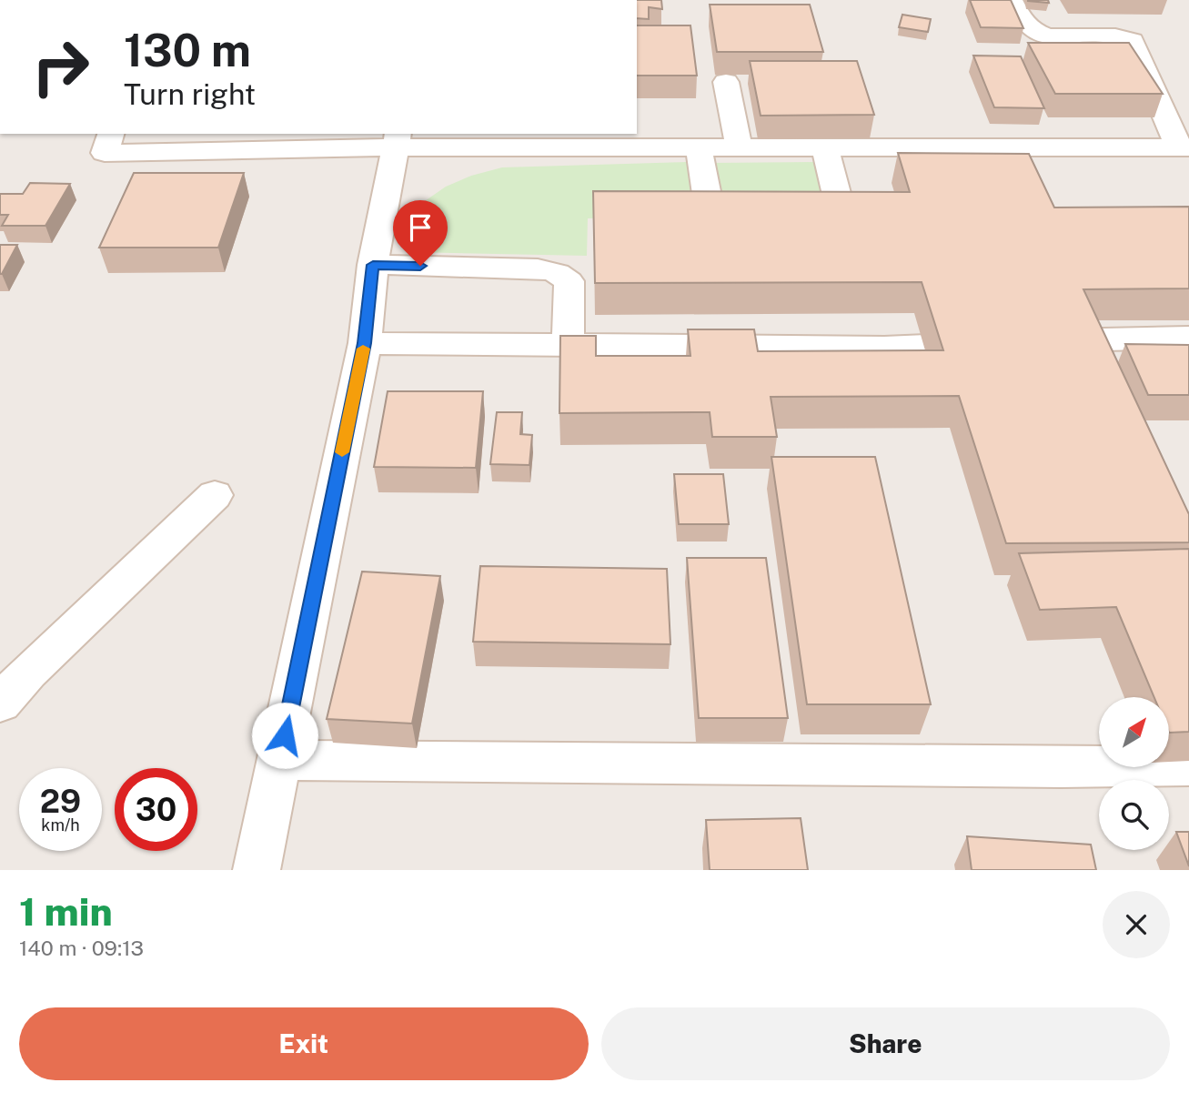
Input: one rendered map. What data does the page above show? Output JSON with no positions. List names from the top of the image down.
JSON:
{
  "north": "top right",
  "page": {
    "turn": ["130 m", "Turn right"],
    "speed": "29 km/h",
    "limit": "30",
    "heading": ["1 min", "140 m · 09:13"],
    "buttons": ["Exit", "Share"]
  }
}
